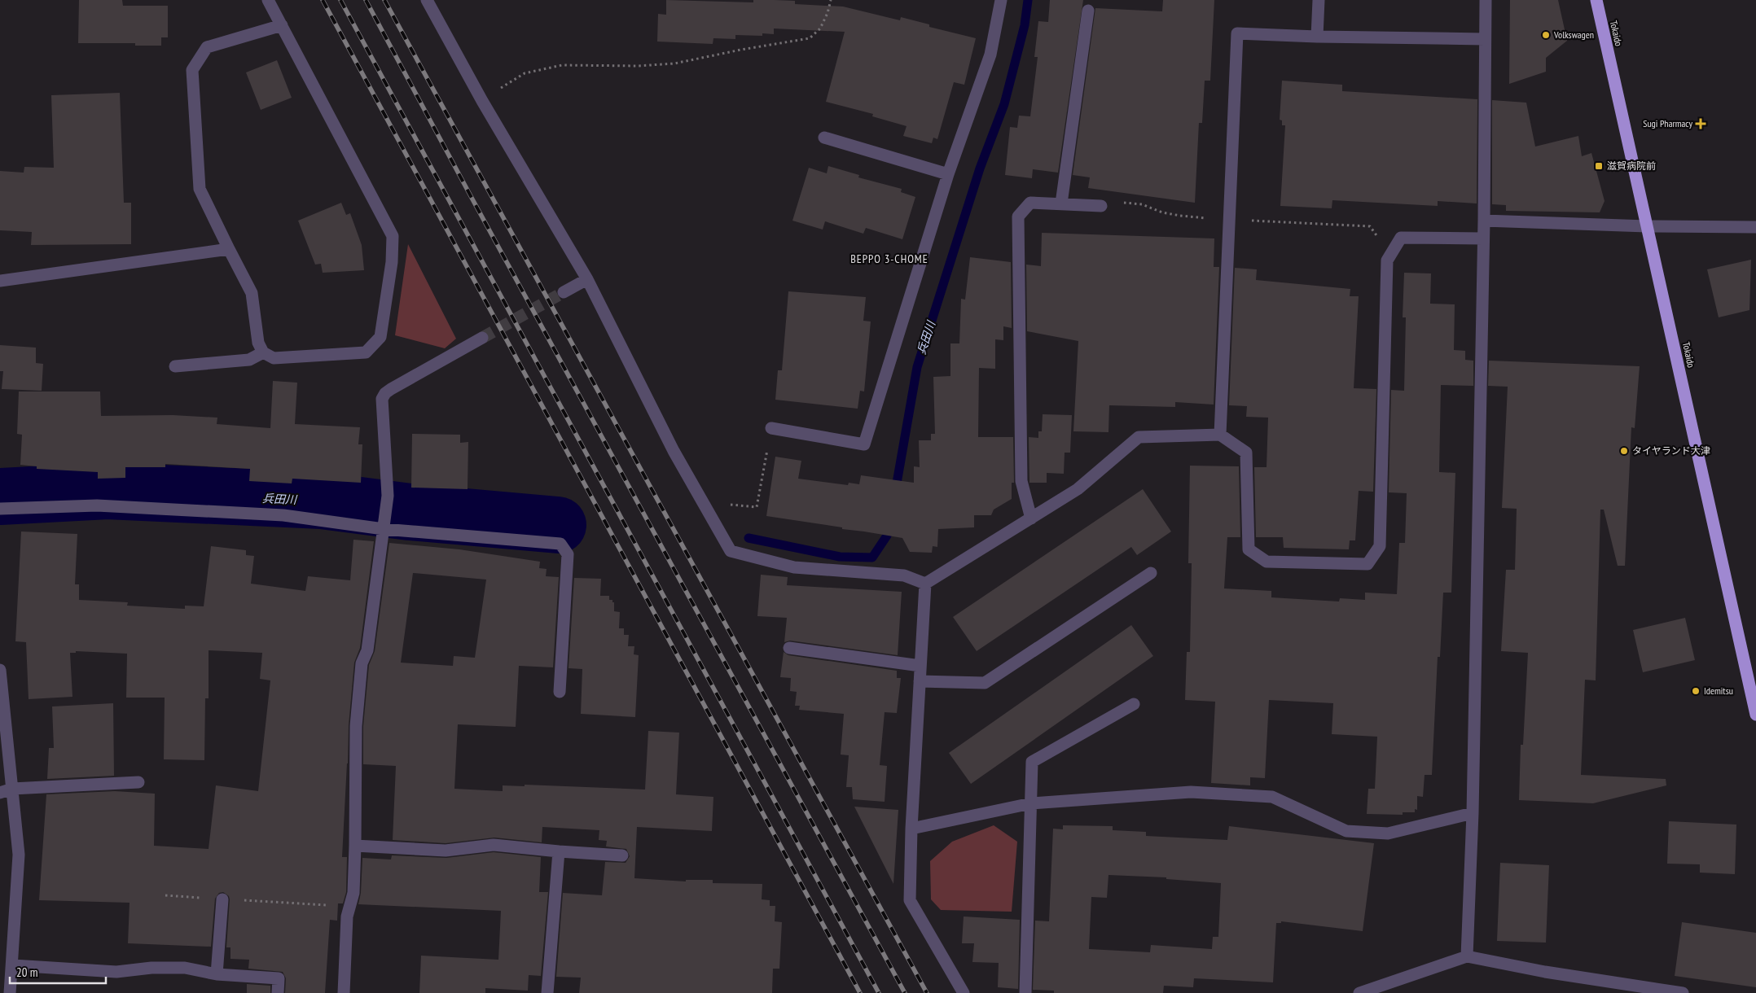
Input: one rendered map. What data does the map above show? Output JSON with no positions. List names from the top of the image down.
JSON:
{
  "streets": {
    "highway": ["Tokaido"]
  },
  "districts": ["BEPPO 3-CHOME"],
  "water": ["兵田川"],
  "places": {
    "other": ["Volkswagen", "タイヤランド大津", "Idemitsu"],
    "health": ["Sugi Pharmacy"],
    "transit": ["滋賀病院前"]
  },
  "scale_bar": "20 m"
}
